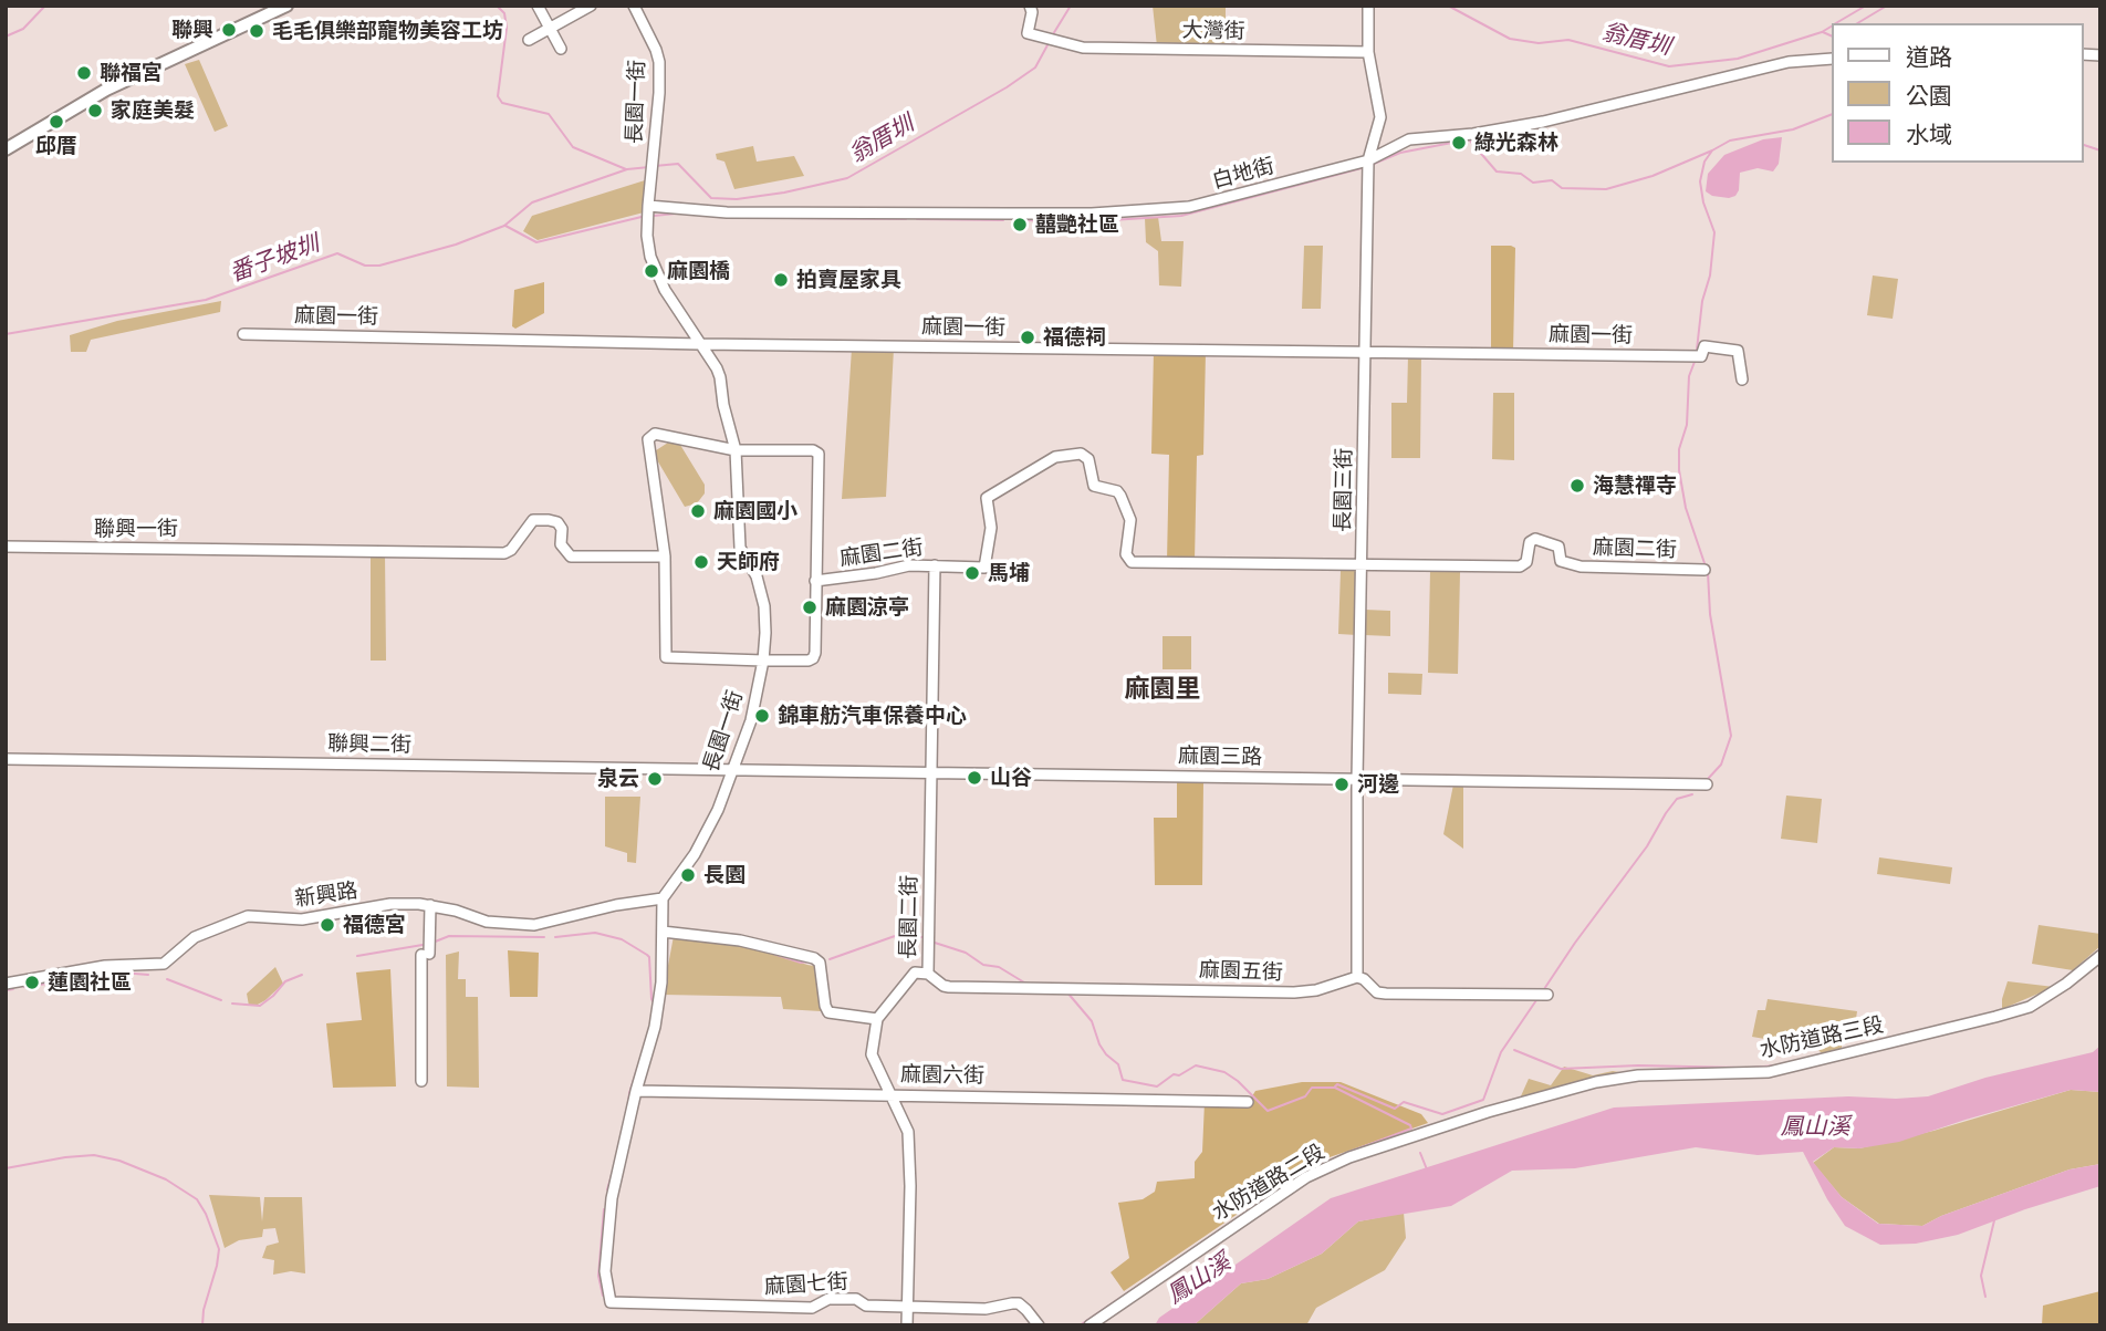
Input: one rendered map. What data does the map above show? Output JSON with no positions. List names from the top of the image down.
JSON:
{
  "streets": {
    "street": [
      "大灣街",
      "長園一街",
      "白地街",
      "麻園一街",
      "長園三街",
      "聯興一街",
      "麻園二街",
      "聯興二街",
      "麻園三路",
      "新興路",
      "長園二街",
      "麻園五街",
      "水防道路三段",
      "麻園六街",
      "水防道路二段",
      "麻園七街"
    ]
  },
  "crossings": [
    ["大灣街", "長園三街"],
    ["長園一街", "白地街"],
    ["長園一街", "麻園一街"],
    ["長園一街", "麻園二街"],
    ["長園一街", "聯興二街"],
    ["長園一街", "麻園三路"],
    ["長園一街", "新興路"],
    ["白地街", "長園三街"],
    ["麻園一街", "長園三街"],
    ["長園三街", "麻園二街"],
    ["長園三街", "麻園三路"],
    ["長園三街", "麻園五街"],
    ["聯興一街", "麻園二街"],
    ["麻園二街", "長園二街"],
    ["聯興二街", "麻園三路"],
    ["麻園三路", "長園二街"],
    ["長園二街", "麻園五街"],
    ["水防道路三段", "水防道路二段"],
    ["麻園六街", "麻園七街"]
  ],
  "districts": ["麻園里"],
  "water": ["翁厝圳", "番子坡圳", "鳳山溪"],
  "places": [
    "聯興",
    "毛毛俱樂部寵物美容工坊",
    "聯福宮",
    "家庭美髮",
    "邱厝",
    "綠光森林",
    "囍艷社區",
    "麻園橋",
    "拍賣屋家具",
    "福德祠",
    "海慧禪寺",
    "麻園國小",
    "天師府",
    "馬埔",
    "麻園涼亭",
    "錦車舫汽車保養中心",
    "山谷",
    "泉云",
    "河邊",
    "長園",
    "福德宮",
    "蓮園社區"
  ],
  "legend": ["道路", "公園", "水域"]
}
